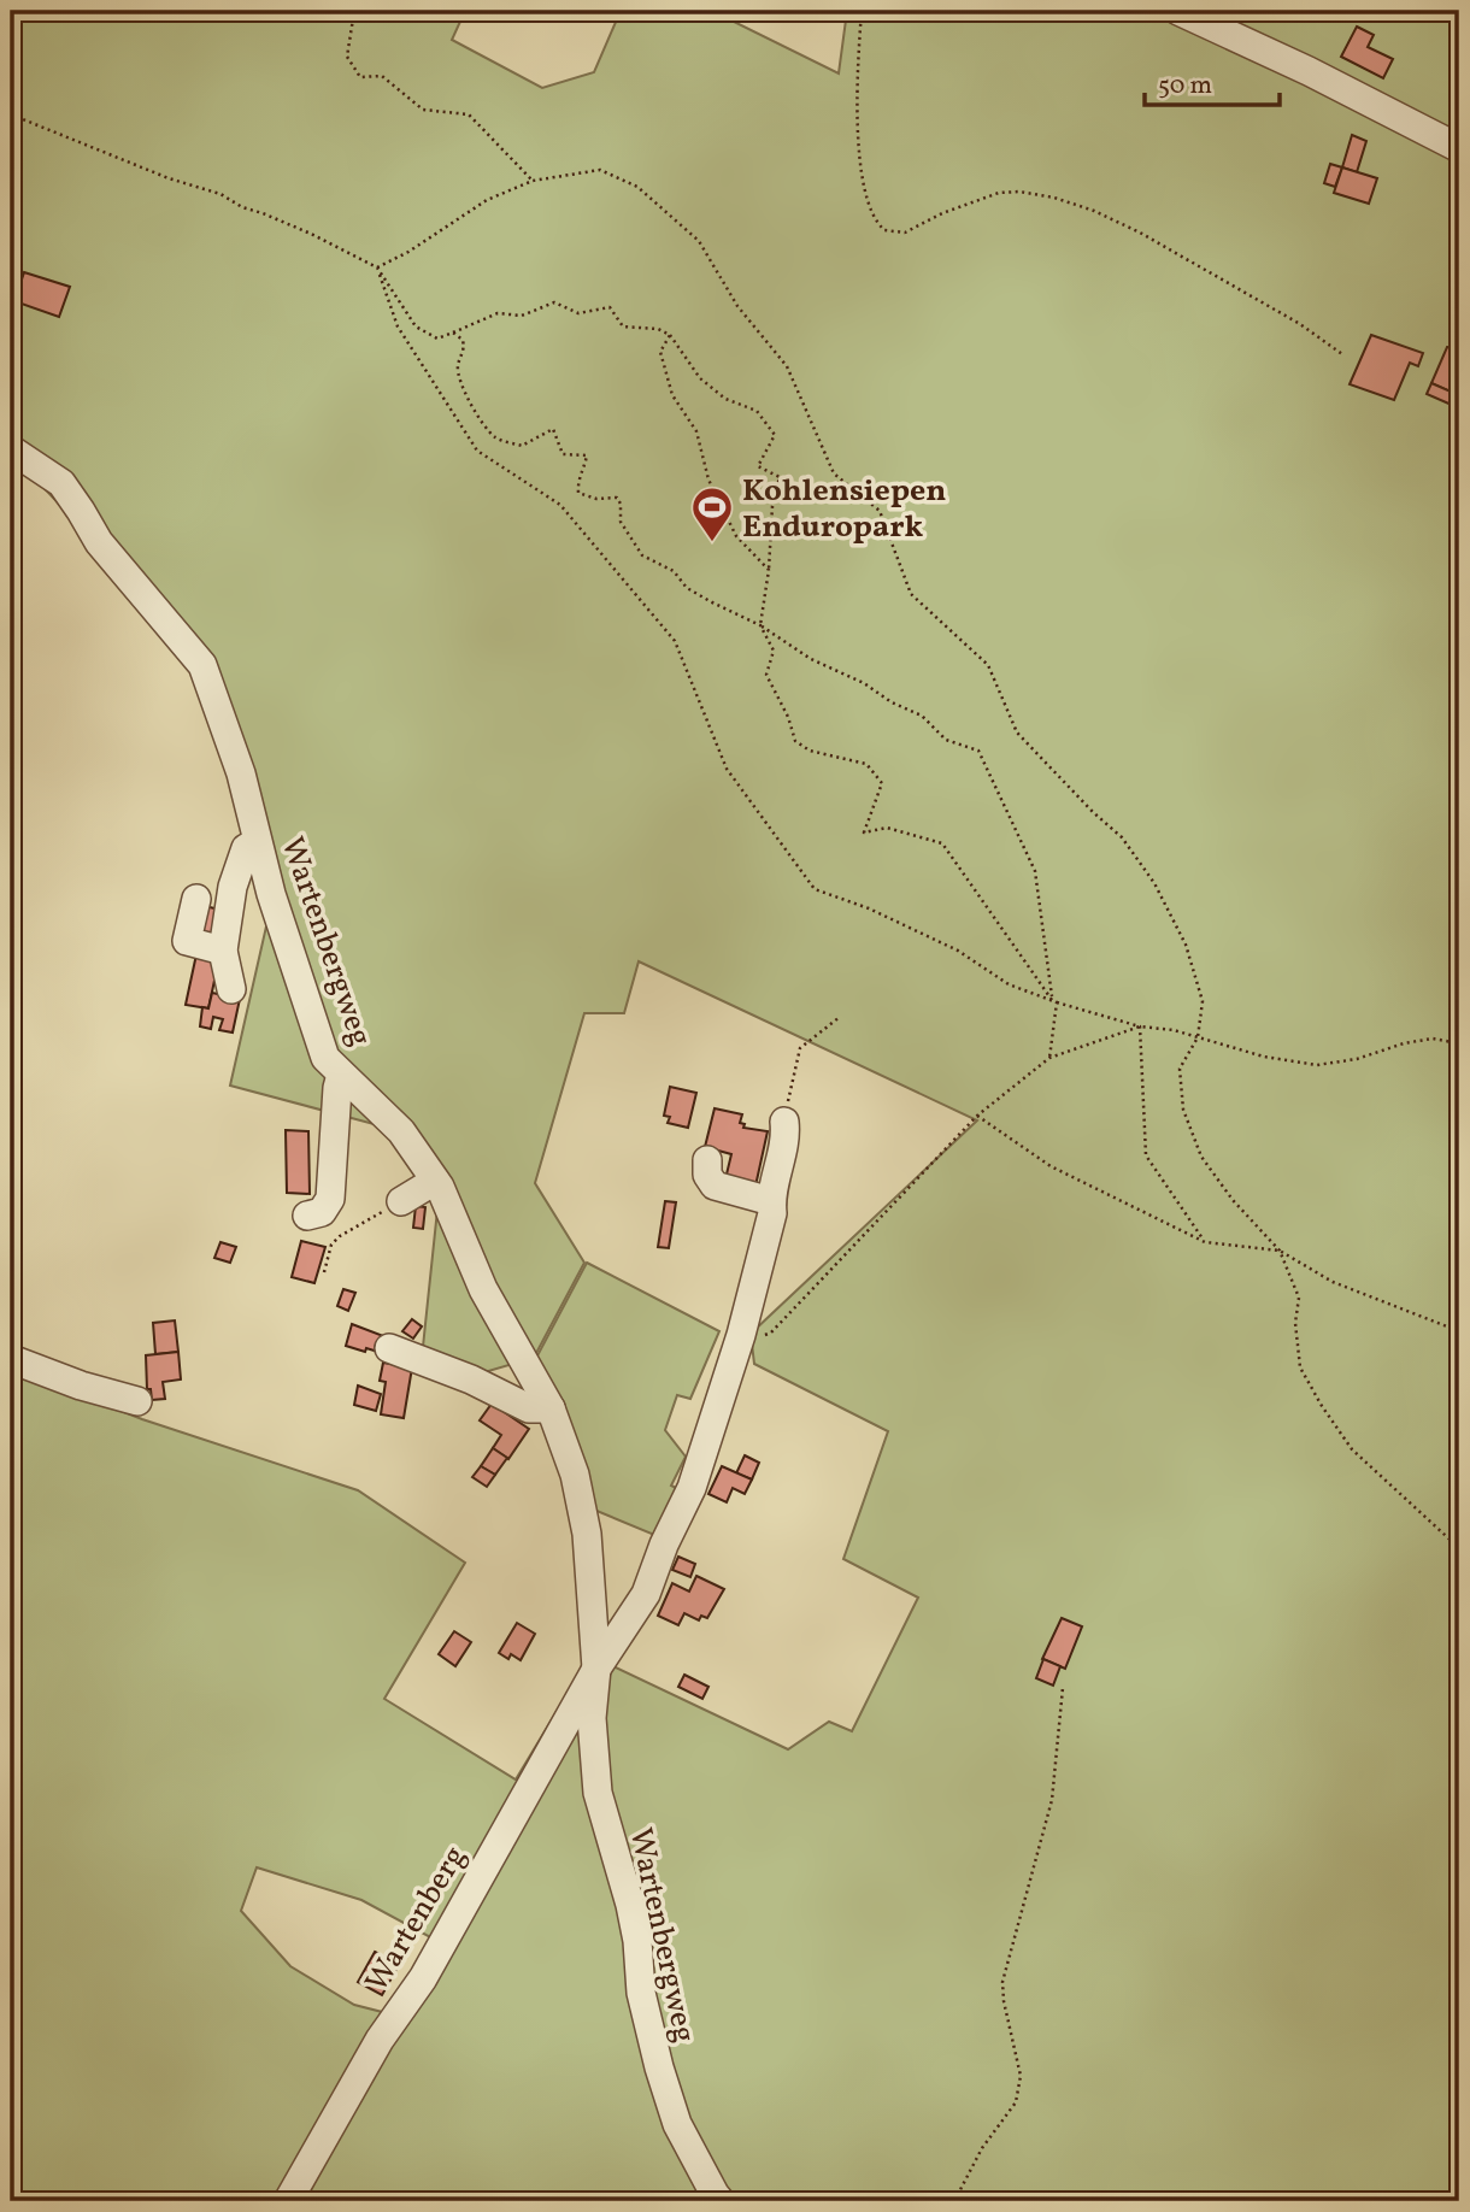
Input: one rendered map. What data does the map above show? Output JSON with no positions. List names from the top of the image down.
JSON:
{
  "streets": {
    "street": ["Wartenbergweg", "Wartenberg"]
  },
  "crossings": [
    ["Wartenbergweg", "Wartenberg"]
  ],
  "places": {
    "sports": ["Kohlensiepen Enduropark"]
  },
  "scale_bar": "50 m"
}
